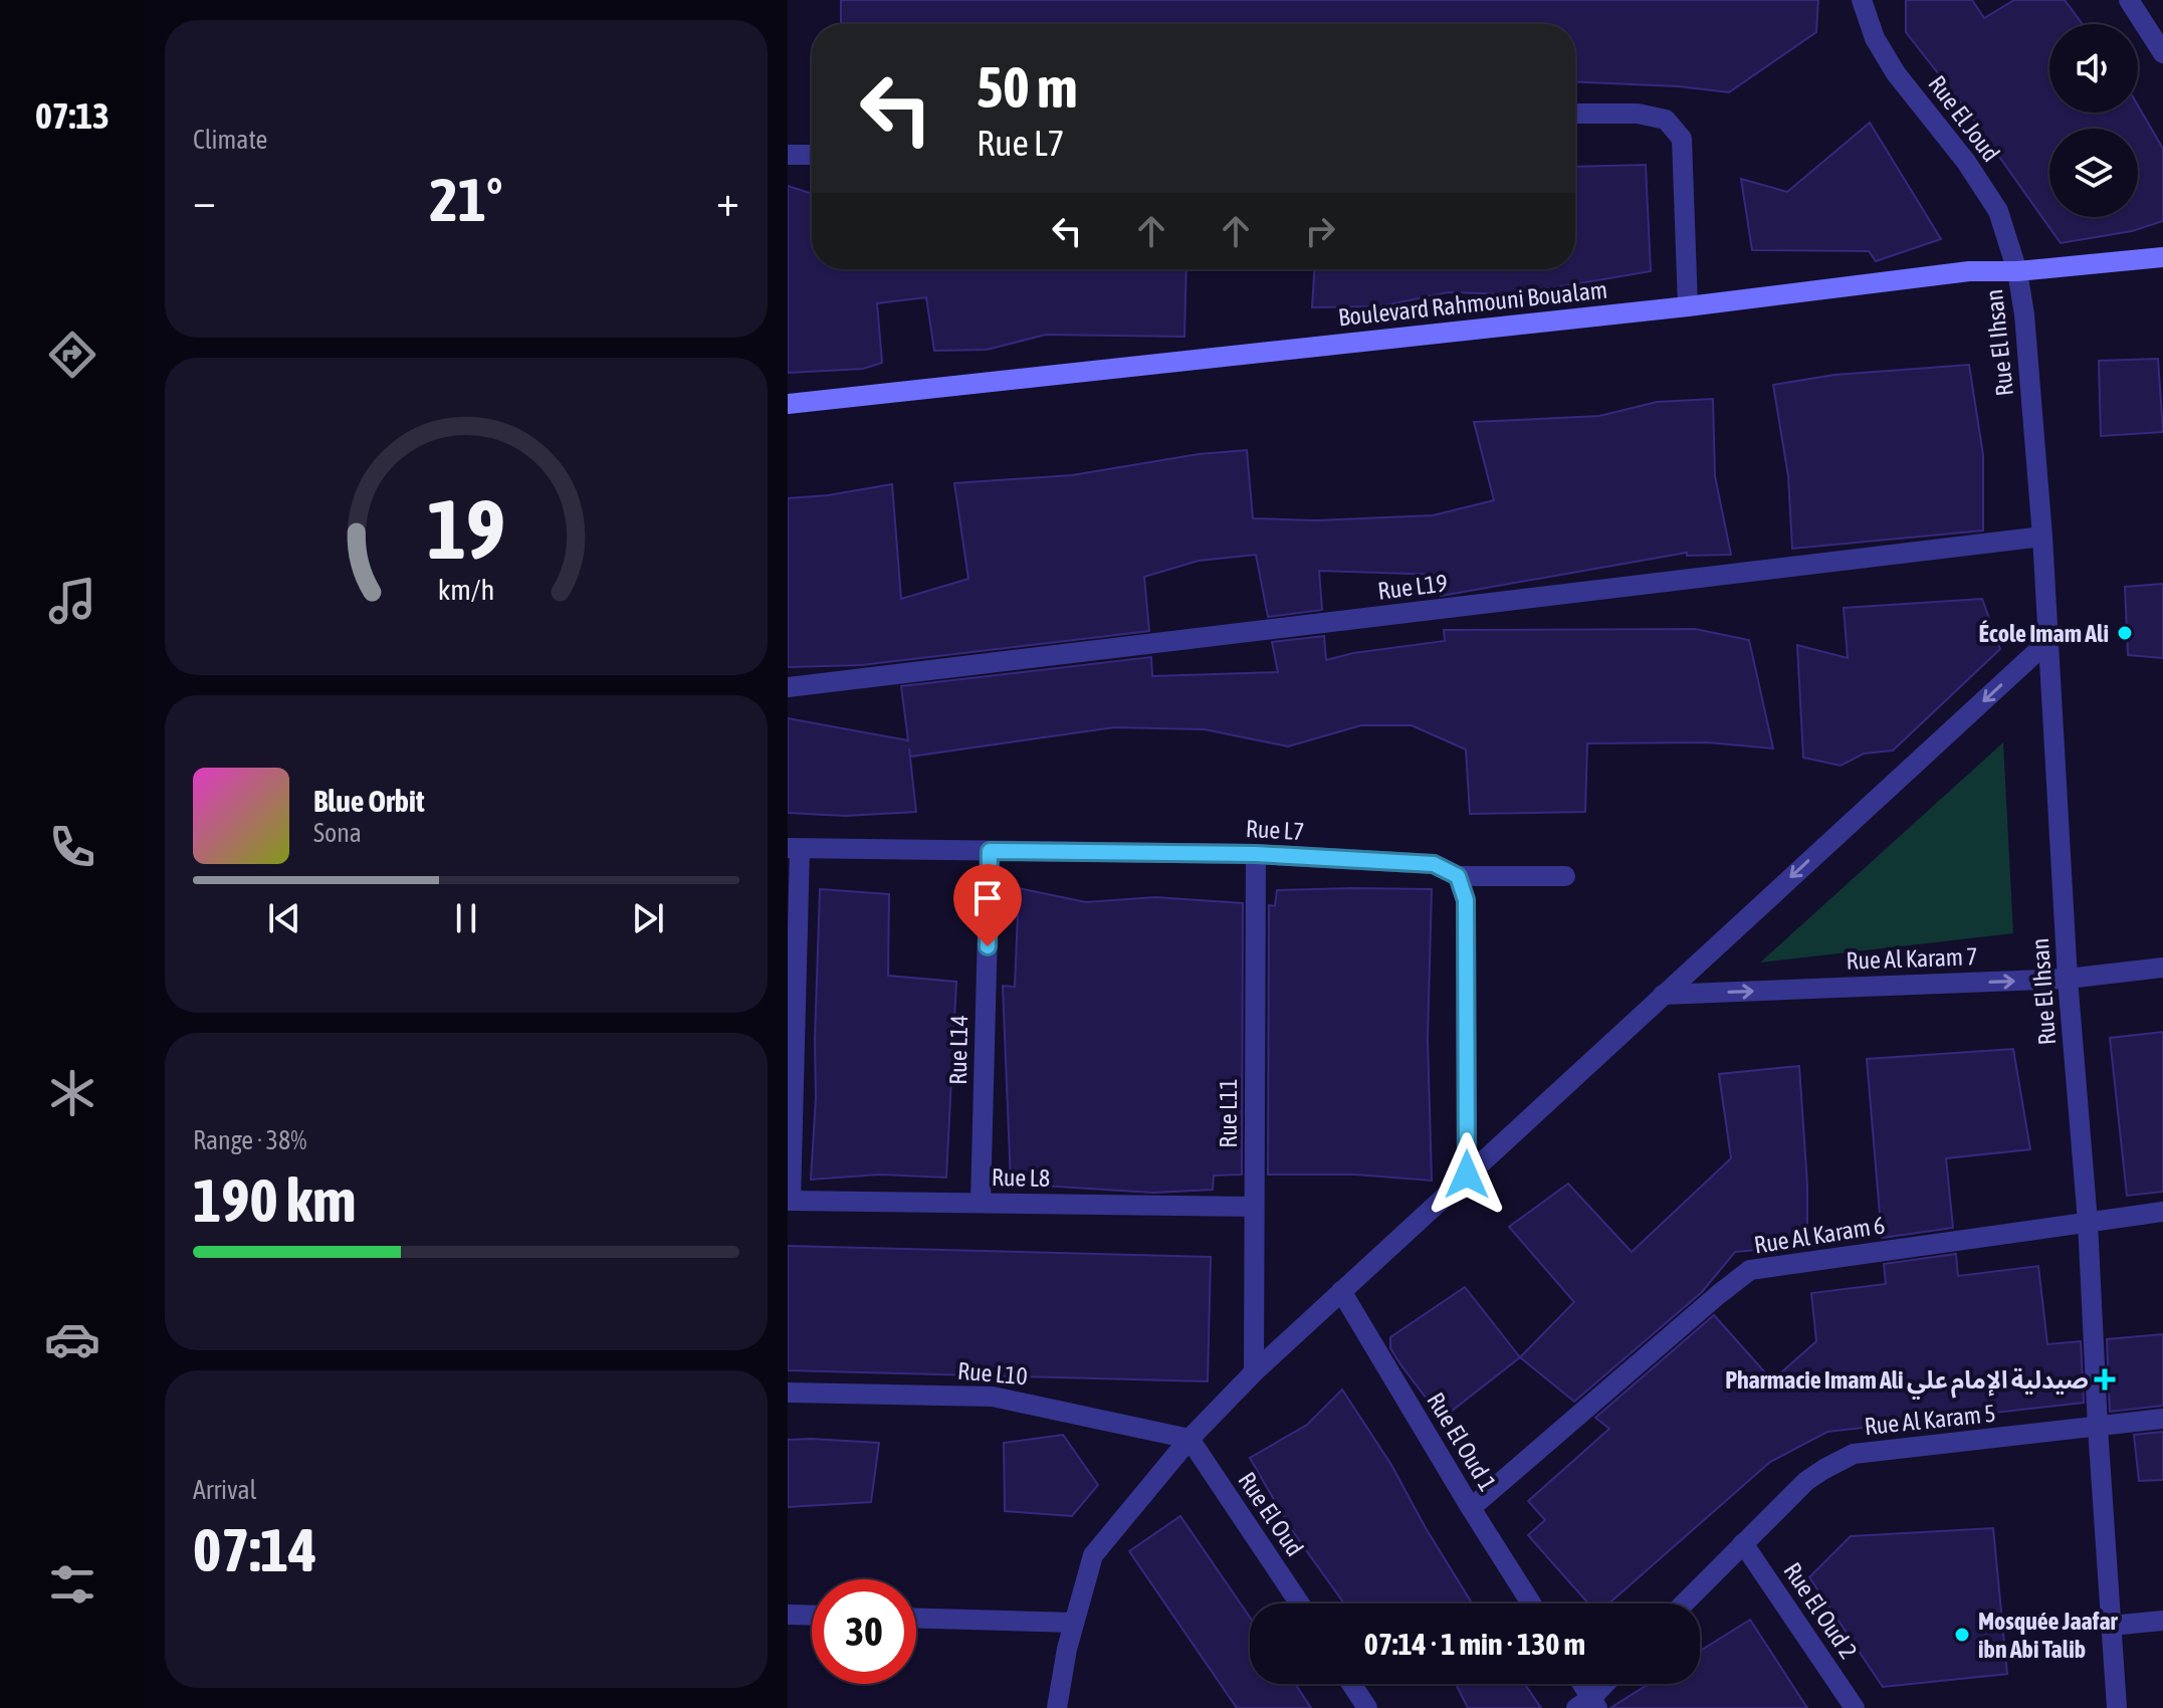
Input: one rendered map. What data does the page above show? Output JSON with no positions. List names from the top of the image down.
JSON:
{
  "streets": {
    "street": [
      "Rue El Joud",
      "Boulevard Rahmouni Boualam",
      "Rue El Ihsan",
      "Rue L19",
      "Rue L7",
      "Rue Al Karam 7",
      "Rue L14",
      "Rue L11",
      "Rue L8",
      "Rue Al Karam 6",
      "Rue L10",
      "Rue Al Karam 5",
      "Rue El Oud 1",
      "Rue El Oud",
      "Rue El Oud 2"
    ]
  },
  "crossings": [
    ["Rue El Joud", "Boulevard Rahmouni Boualam"],
    ["Rue El Joud", "Rue El Ihsan"],
    ["Boulevard Rahmouni Boualam", "Rue El Ihsan"],
    ["Rue El Ihsan", "Rue L19"],
    ["Rue El Ihsan", "Rue Al Karam 7"],
    ["Rue El Ihsan", "Rue Al Karam 6"],
    ["Rue El Ihsan", "Rue Al Karam 5"],
    ["Rue L7", "Rue L14"],
    ["Rue L7", "Rue L11"],
    ["Rue L14", "Rue L8"],
    ["Rue L11", "Rue L8"],
    ["Rue Al Karam 6", "Rue El Oud 1"],
    ["Rue L10", "Rue El Oud"],
    ["Rue Al Karam 5", "Rue El Oud 2"]
  ],
  "one_way": ["Rue Al Karam 7"],
  "places": {
    "other": ["École Imam Ali", "Mosquée Jaafar ibn Abi Talib"],
    "health": ["Pharmacie Imam Ali صيدلية الإمام علي"]
  },
  "page": {
    "tabs": "07:13",
    "tile": [
      "Climate",
      ["Range · 38%", "190 km"],
      ["Arrival", "07:14"]
    ],
    "turn": ["50 m", "Rue L7"],
    "heat": ["−", "21°", "+"],
    "song": ["Blue Orbit", "Sona"],
    "limit": "30",
    "trip": "07:14 · 1 min · 130 m",
    "gauge": ["19", "km/h"]
  }
}
